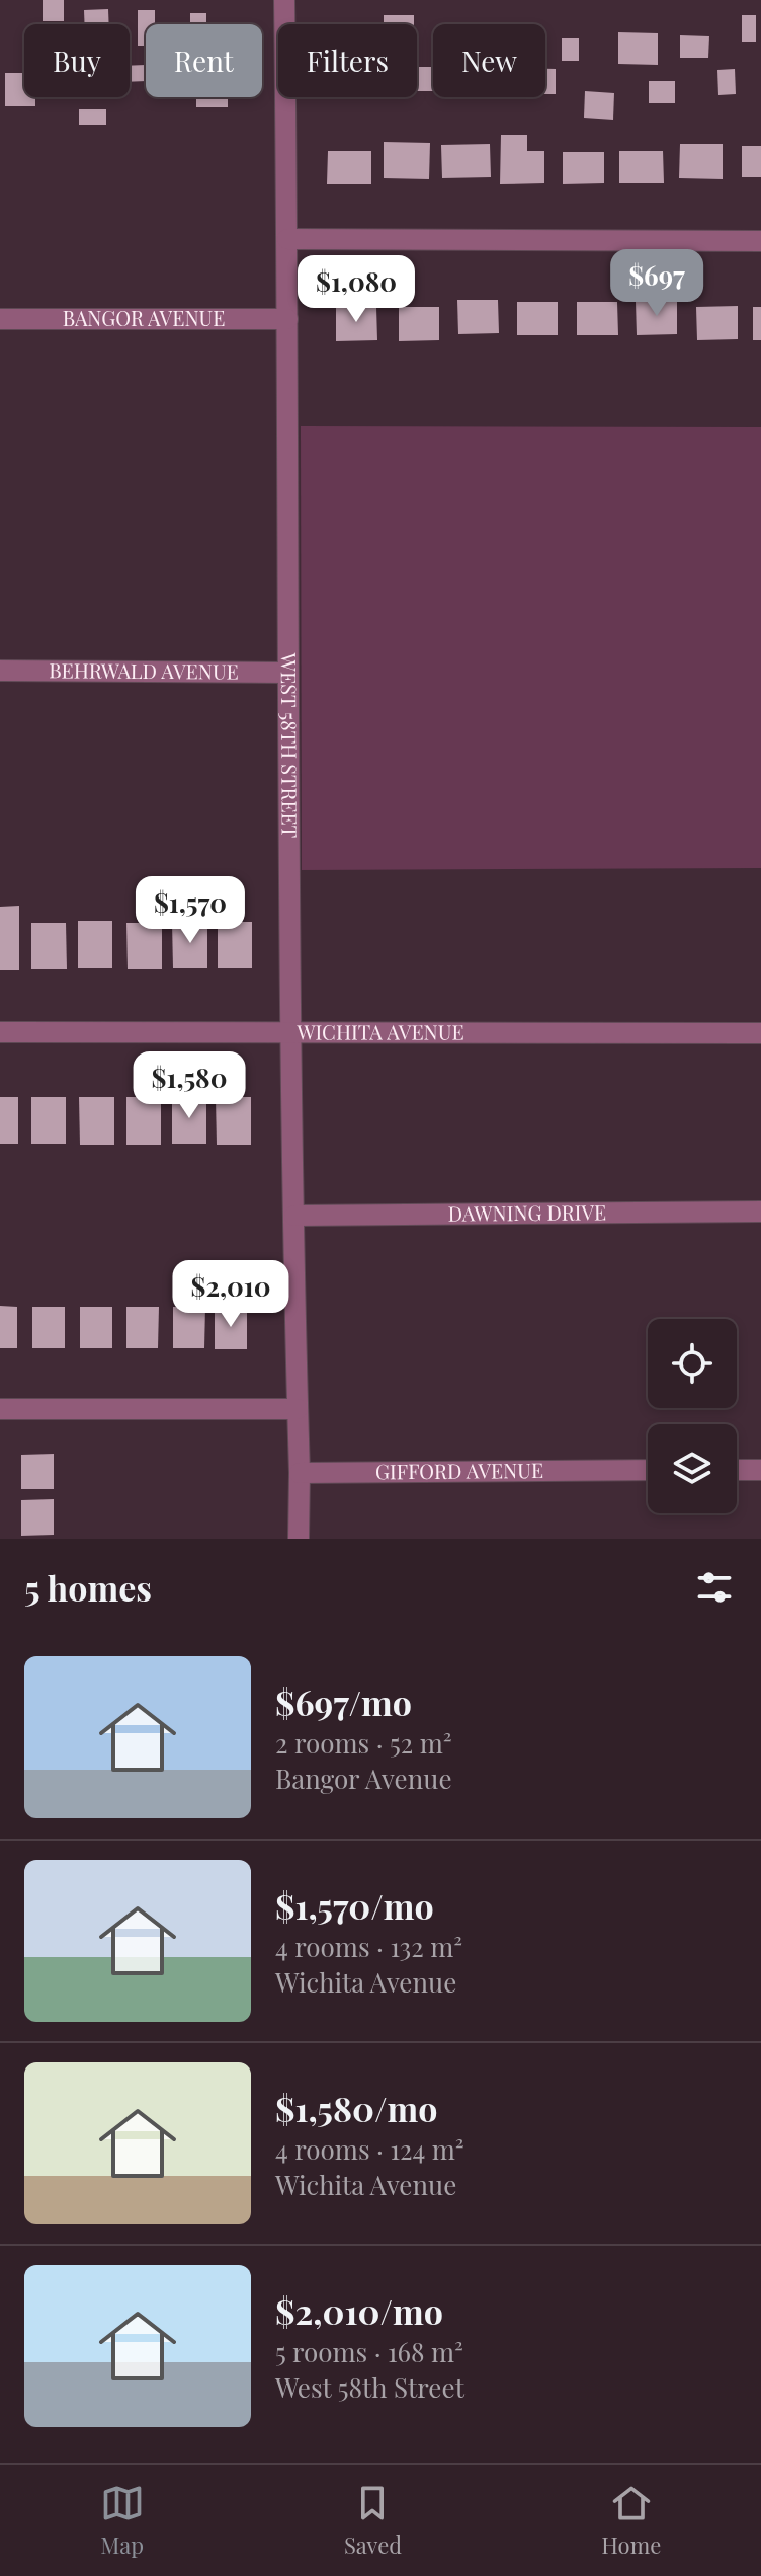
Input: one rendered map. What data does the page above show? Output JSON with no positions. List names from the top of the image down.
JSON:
{
  "streets": {
    "street": [
      "BANGOR AVENUE",
      "BEHRWALD AVENUE",
      "WEST 58TH STREET",
      "WICHITA AVENUE",
      "DAWNING DRIVE",
      "GIFFORD AVENUE"
    ]
  },
  "crossings": [
    ["BANGOR AVENUE", "WEST 58TH STREET"],
    ["BEHRWALD AVENUE", "WEST 58TH STREET"],
    ["WEST 58TH STREET", "WICHITA AVENUE"],
    ["WEST 58TH STREET", "DAWNING DRIVE"],
    ["WEST 58TH STREET", "GIFFORD AVENUE"]
  ],
  "page": {
    "chip": [
      "Buy",
      "Rent",
      "Filters",
      "New"
    ],
    "price": [
      "$697",
      "$1,080",
      "$1,570",
      "$1,580",
      "$2,010"
    ],
    "heading": "5 homes",
    "list": [
      {
        "name": "$697/mo",
        "note": "2 rooms · 52 m² · Bangor Avenue"
      },
      {
        "name": "$1,570/mo",
        "note": "4 rooms · 132 m² · Wichita Avenue"
      },
      {
        "name": "$1,580/mo",
        "note": "4 rooms · 124 m² · Wichita Avenue"
      },
      {
        "name": "$2,010/mo",
        "note": "5 rooms · 168 m² · West 58th Street"
      }
    ],
    "tabs": ["Map", "Saved", "Home"]
  }
}
